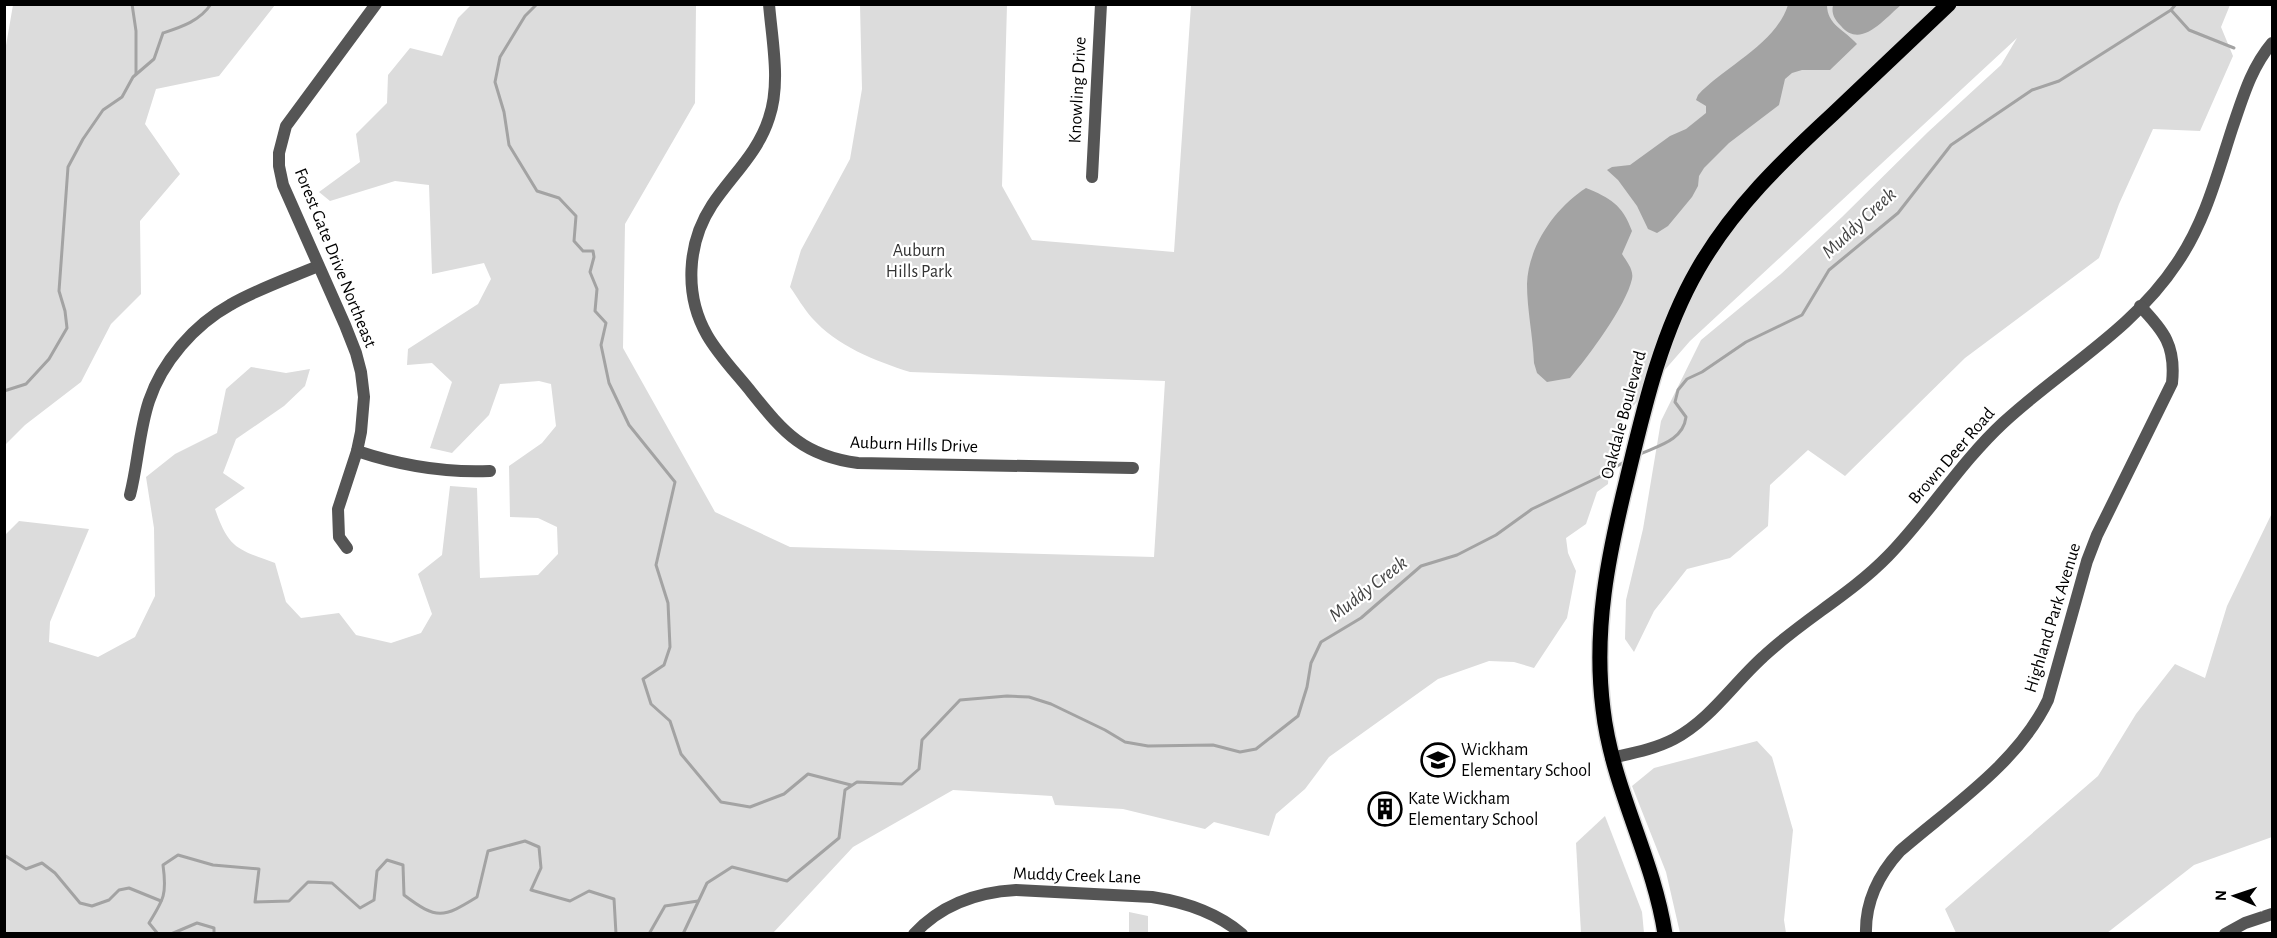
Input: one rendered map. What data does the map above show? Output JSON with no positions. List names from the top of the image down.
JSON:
{
  "streets": {
    "main road": ["Oakdale Boulevard"],
    "street": [
      "Knowling Drive",
      "Forest Gate Drive Northeast",
      "Auburn Hills Drive",
      "Brown Deer Road",
      "Highland Park Avenue",
      "Muddy Creek Lane"
    ]
  },
  "crossings": [
    ["Oakdale Boulevard", "Brown Deer Road"],
    ["Brown Deer Road", "Highland Park Avenue"]
  ],
  "water": ["Muddy Creek"],
  "parks": ["Auburn Hills Park"],
  "places": {
    "school or university": ["Wickham Elementary School"],
    "building": ["Kate Wickham Elementary School"]
  },
  "north": "left"
}
